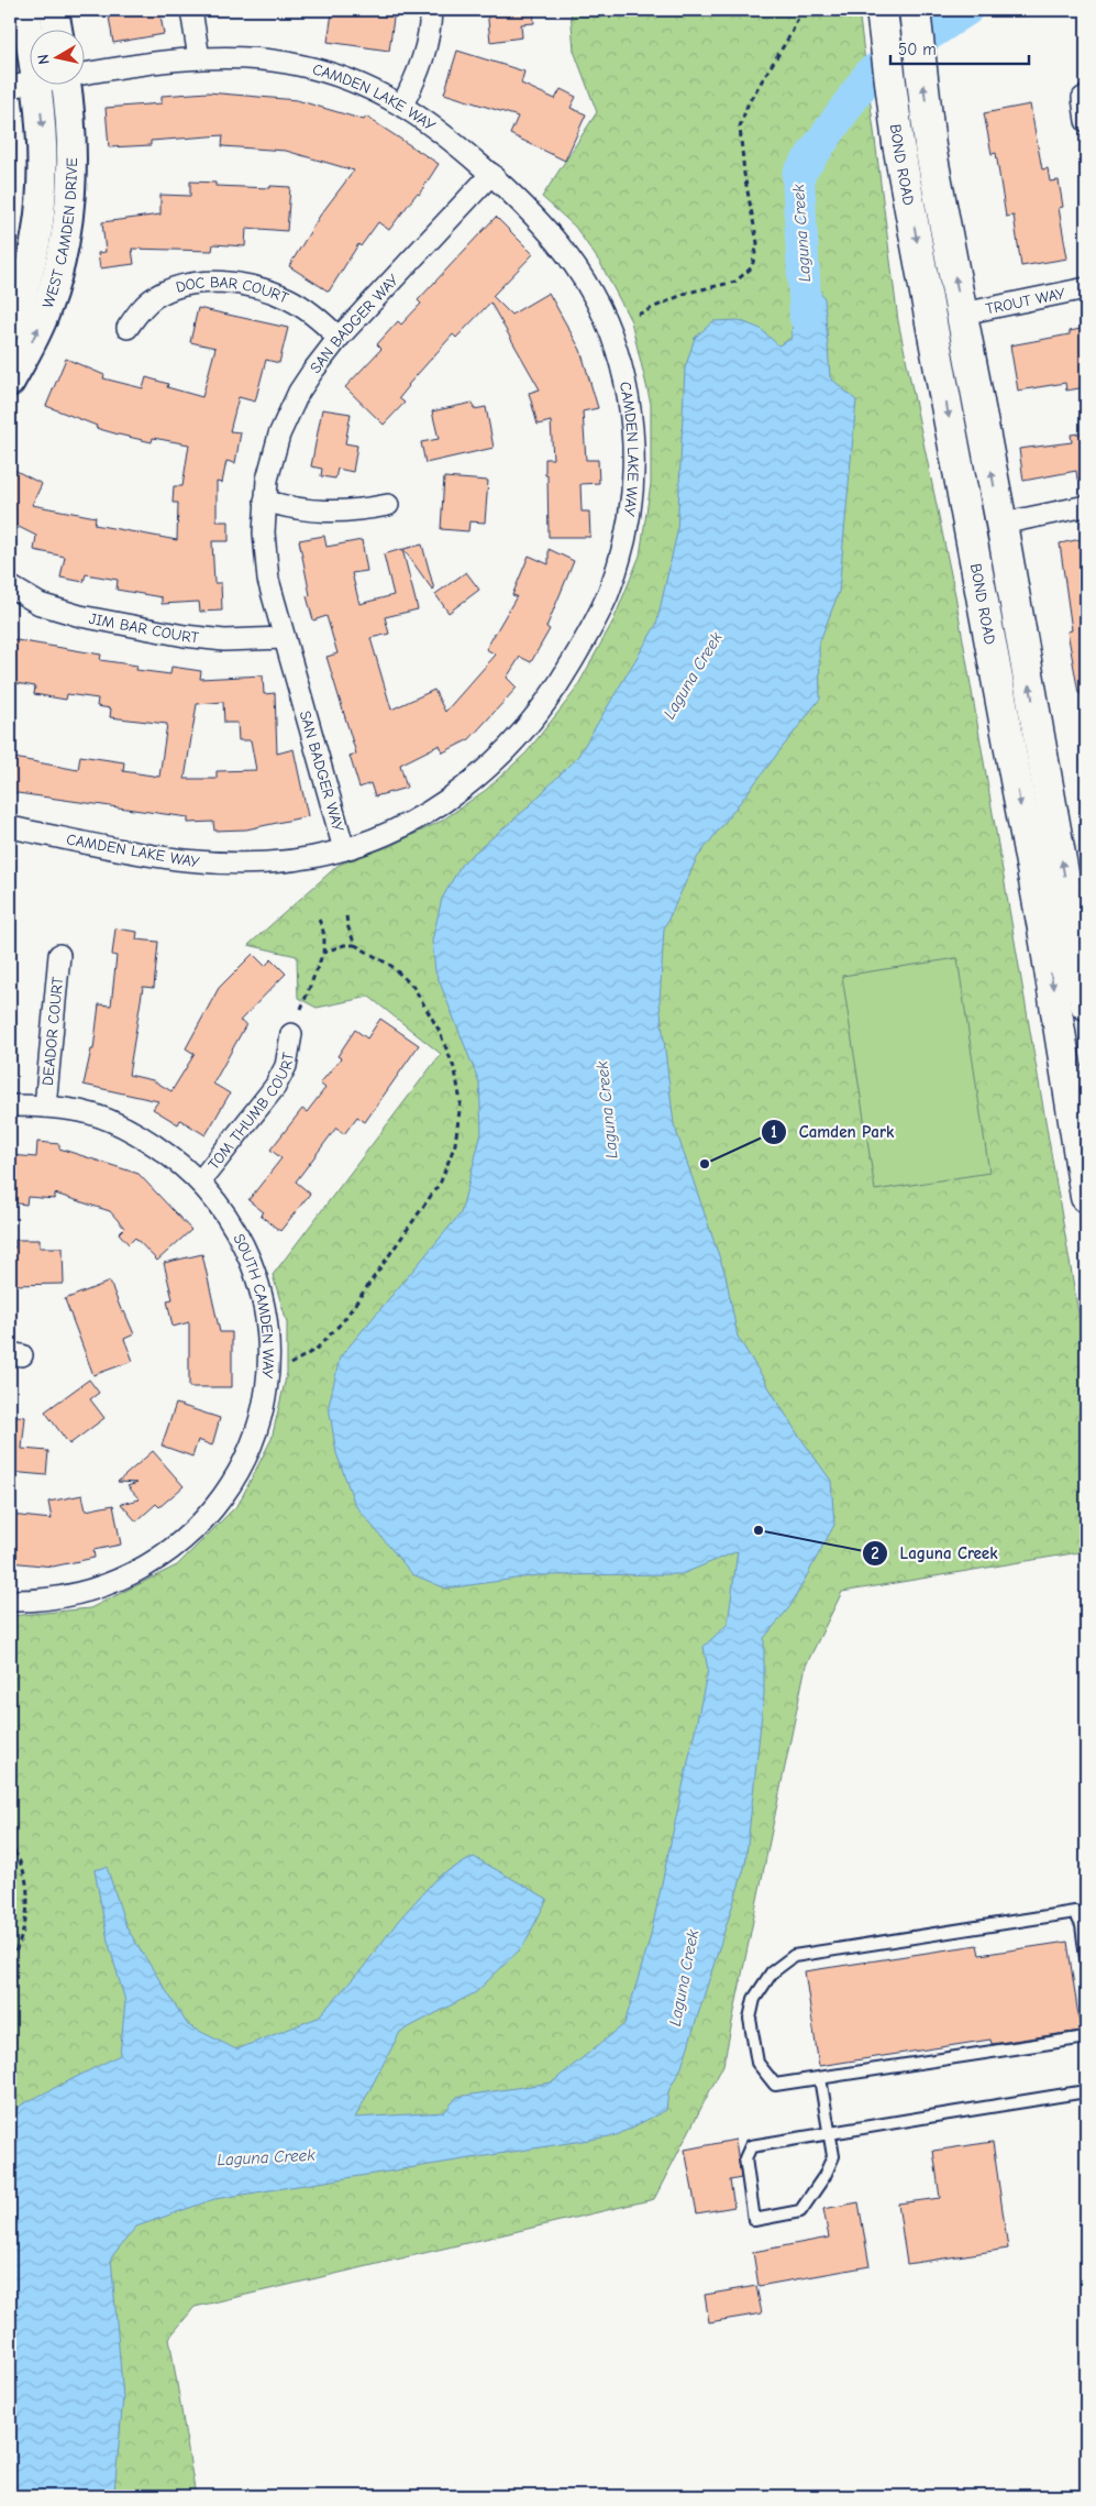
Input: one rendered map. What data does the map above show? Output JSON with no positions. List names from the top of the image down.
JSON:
{
  "streets": {
    "main road": ["BOND ROAD"],
    "street": [
      "CAMDEN LAKE WAY",
      "WEST CAMDEN DRIVE",
      "DOC BAR COURT",
      "TROUT WAY",
      "SAN BADGER WAY",
      "JIM BAR COURT",
      "DEADOR COURT",
      "TOM THUMB COURT",
      "SOUTH CAMDEN WAY"
    ]
  },
  "crossings": [
    ["CAMDEN LAKE WAY", "SAN BADGER WAY"],
    ["BOND ROAD", "TROUT WAY"],
    ["DOC BAR COURT", "SAN BADGER WAY"],
    ["SAN BADGER WAY", "JIM BAR COURT"],
    ["DEADOR COURT", "SOUTH CAMDEN WAY"],
    ["TOM THUMB COURT", "SOUTH CAMDEN WAY"]
  ],
  "water": ["Laguna Creek"],
  "places": ["Camden Park", "Laguna Creek"],
  "scale_bar": "50 m",
  "north": "left"
}
